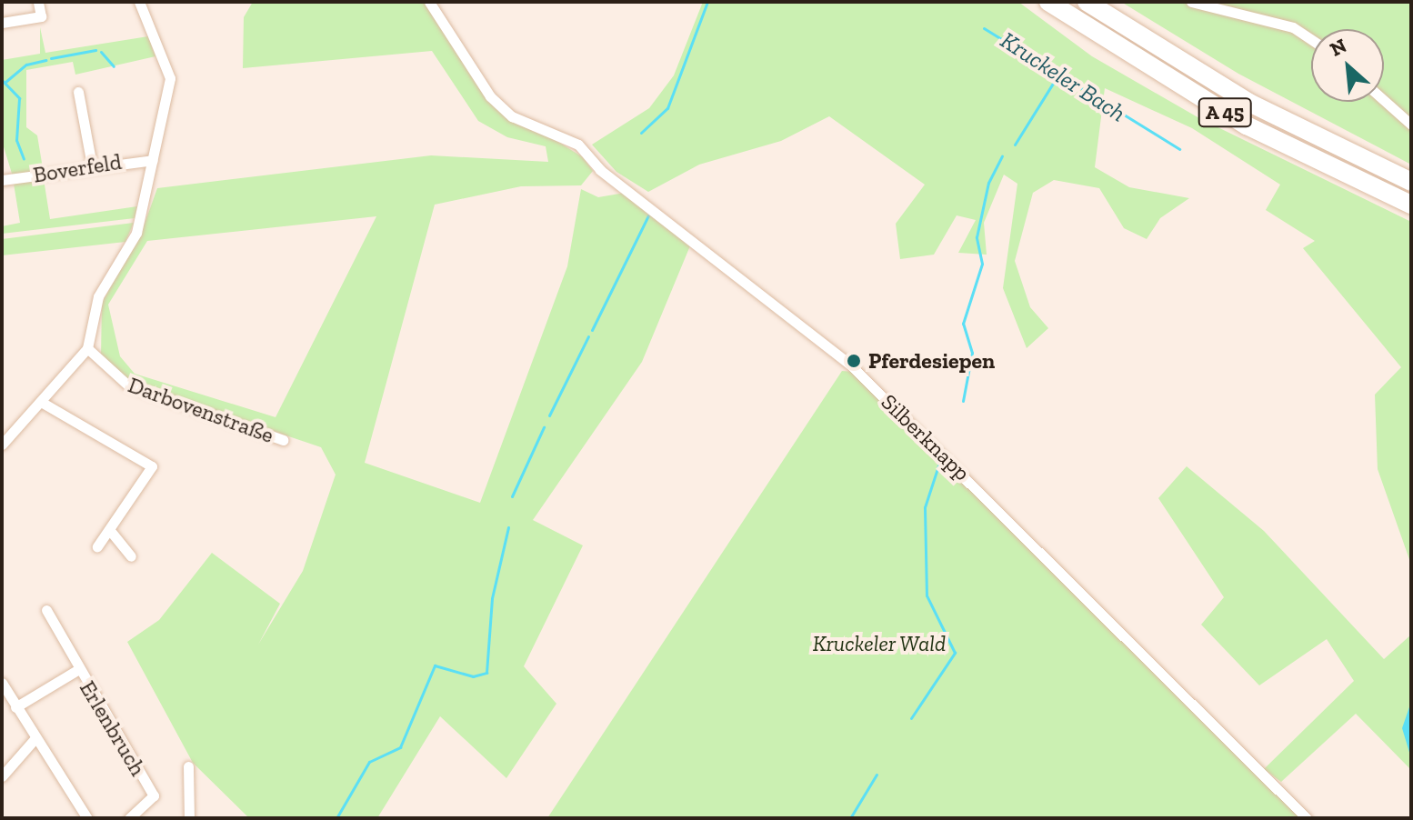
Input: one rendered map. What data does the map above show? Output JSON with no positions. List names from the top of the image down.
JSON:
{
  "streets": {
    "highway": ["A 45"],
    "street": [
      "Boverfeld",
      "Darbovenstraße",
      "Silberknapp",
      "Erlenbruch"
    ]
  },
  "water": ["Kruckeler Bach"],
  "parks": ["Kruckeler Wald"],
  "places": ["Pferdesiepen"],
  "north": "top left"
}
